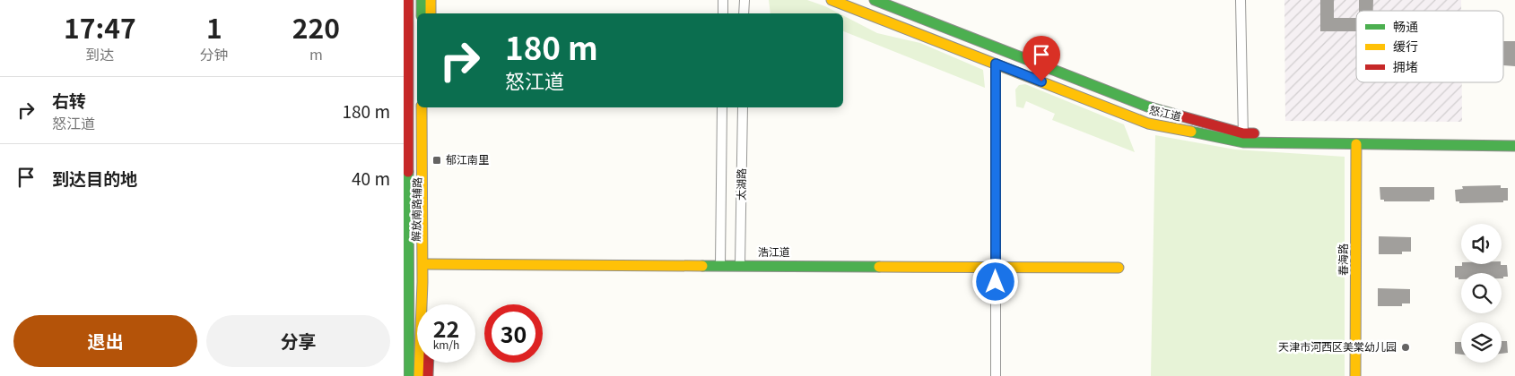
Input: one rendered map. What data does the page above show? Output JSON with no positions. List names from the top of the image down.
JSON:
{
  "streets": {
    "main road": [
      "怒江道",
      "解放南路辅路",
      "浩江道",
      "春海路"
    ],
    "street": ["太湖路"]
  },
  "crossings": [
    ["怒江道", "春海路"],
    ["太湖路", "浩江道"],
    ["解放南路辅路", "浩江道"]
  ],
  "places": {
    "transit": ["郁江南里"],
    "other": ["天津市河西区美棠幼儿园"]
  },
  "legend": ["畅通", "缓行", "拥堵"],
  "page": {
    "eta": [
      "17:47",
      "到达",
      "1",
      "分钟",
      "220",
      "m"
    ],
    "turn": ["180 m", "怒江道"],
    "list": [
      {
        "name": "右转",
        "note": "怒江道",
        "value": "180 m"
      },
      {
        "name": "到达目的地",
        "value": "40 m"
      }
    ],
    "speed": "22 km/h",
    "limit": "30",
    "buttons": ["退出", "分享"]
  }
}
